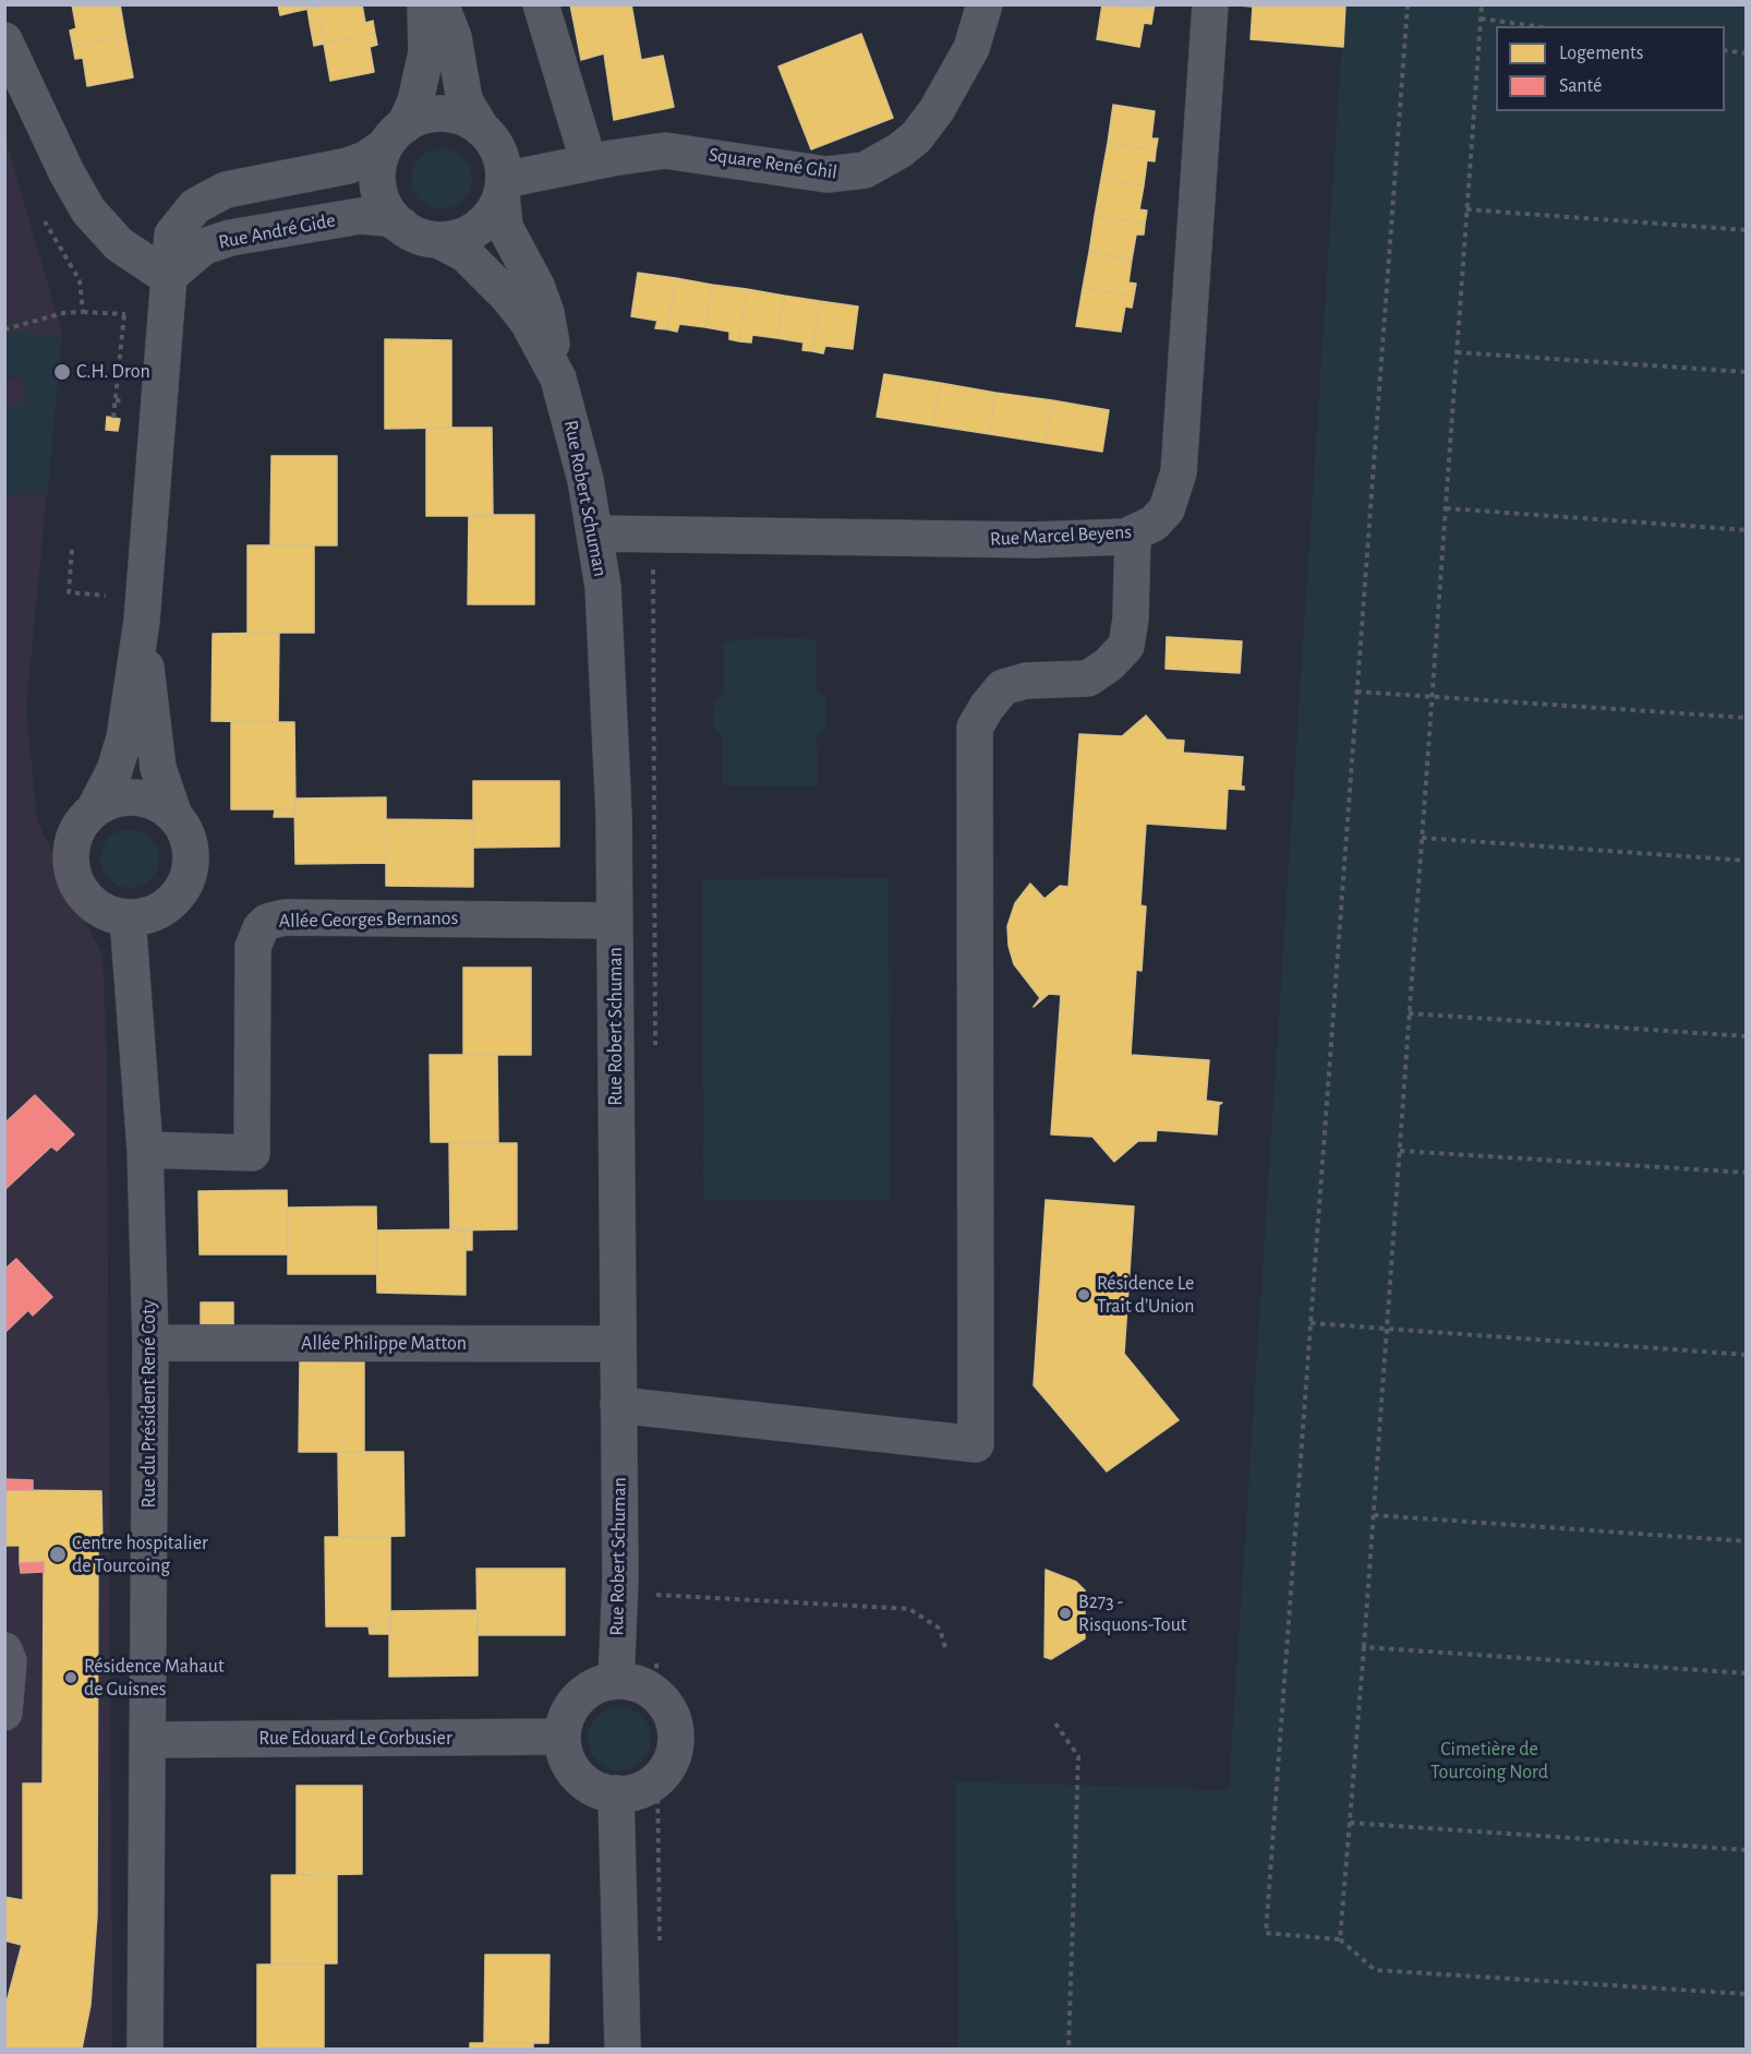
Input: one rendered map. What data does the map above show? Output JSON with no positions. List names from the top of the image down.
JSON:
{
  "streets": {
    "street": [
      "Square René Ghil",
      "Rue André Gide",
      "Rue Robert Schuman",
      "Rue Marcel Beyens",
      "Allée Georges Bernanos",
      "Allée Philippe Matton",
      "Rue du Président René Coty",
      "Rue Edouard Le Corbusier"
    ]
  },
  "crossings": [
    ["Square René Ghil", "Rue André Gide"],
    ["Square René Ghil", "Rue Robert Schuman"],
    ["Rue André Gide", "Rue Robert Schuman"],
    ["Rue Robert Schuman", "Rue Marcel Beyens"],
    ["Rue Robert Schuman", "Allée Georges Bernanos"],
    ["Rue Robert Schuman", "Allée Philippe Matton"],
    ["Rue Robert Schuman", "Rue Edouard Le Corbusier"],
    ["Allée Georges Bernanos", "Rue du Président René Coty"],
    ["Allée Philippe Matton", "Rue du Président René Coty"],
    ["Rue du Président René Coty", "Rue Edouard Le Corbusier"]
  ],
  "parks": ["Cimetière de Tourcoing Nord"],
  "places": [
    "C.H. Dron",
    "Résidence Le Trait d’Union",
    "Centre hospitalier de Tourcoing",
    "B273 - Risquons-Tout",
    "Résidence Mahaut de Guisnes"
  ],
  "legend": ["Logements", "Santé"]
}
